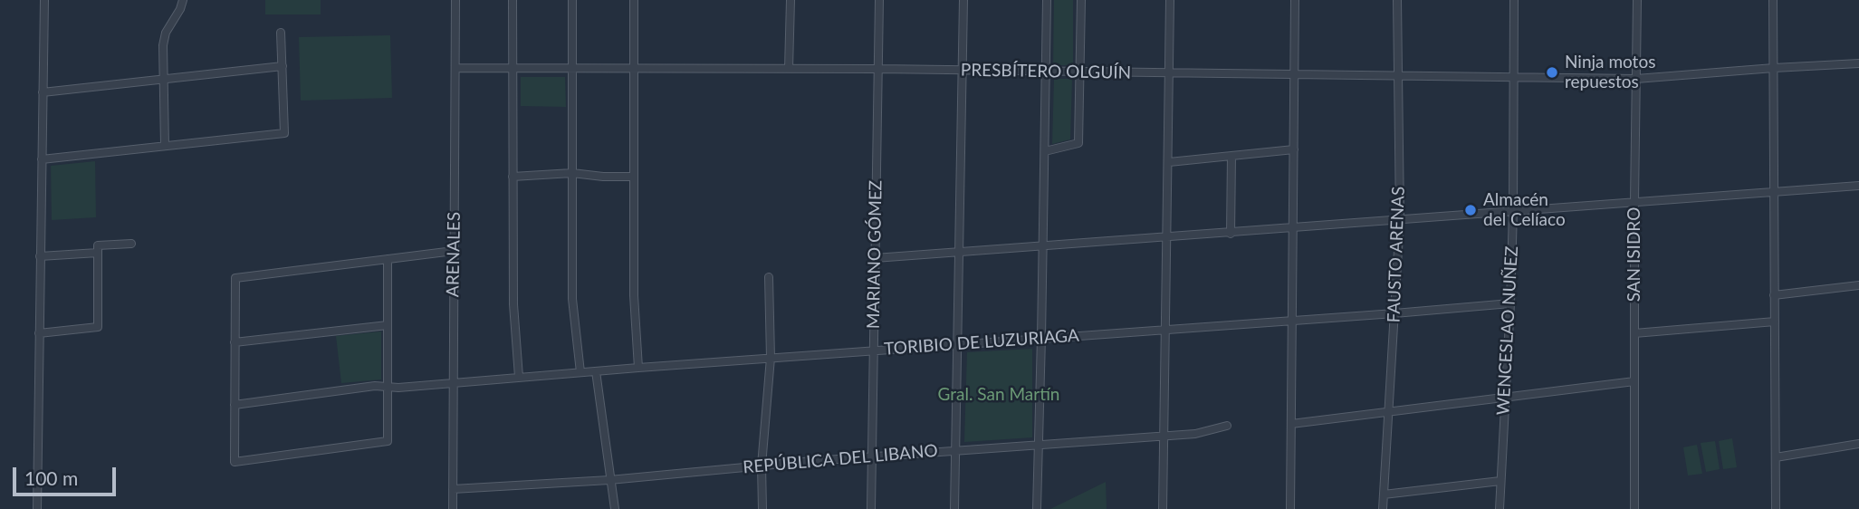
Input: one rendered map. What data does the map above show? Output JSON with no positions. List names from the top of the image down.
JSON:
{
  "streets": {
    "street": [
      "PRESBÍTERO OLGUÍN",
      "ARENALES",
      "MARIANO GÓMEZ",
      "FAUSTO ARENAS",
      "SAN ISIDRO",
      "WENCESLAO NUÑEZ",
      "TORIBIO DE LUZURIAGA",
      "REPÚBLICA DEL LIBANO"
    ]
  },
  "crossings": [
    ["PRESBÍTERO OLGUÍN", "ARENALES"],
    ["PRESBÍTERO OLGUÍN", "MARIANO GÓMEZ"],
    ["PRESBÍTERO OLGUÍN", "FAUSTO ARENAS"],
    ["PRESBÍTERO OLGUÍN", "SAN ISIDRO"],
    ["PRESBÍTERO OLGUÍN", "WENCESLAO NUÑEZ"],
    ["ARENALES", "TORIBIO DE LUZURIAGA"],
    ["ARENALES", "REPÚBLICA DEL LIBANO"],
    ["MARIANO GÓMEZ", "TORIBIO DE LUZURIAGA"],
    ["MARIANO GÓMEZ", "REPÚBLICA DEL LIBANO"],
    ["FAUSTO ARENAS", "TORIBIO DE LUZURIAGA"],
    ["WENCESLAO NUÑEZ", "TORIBIO DE LUZURIAGA"]
  ],
  "parks": ["Gral. San Martín"],
  "places": ["Ninja motos repuestos", "Almacén del Celíaco"],
  "scale_bar": "100 m"
}
